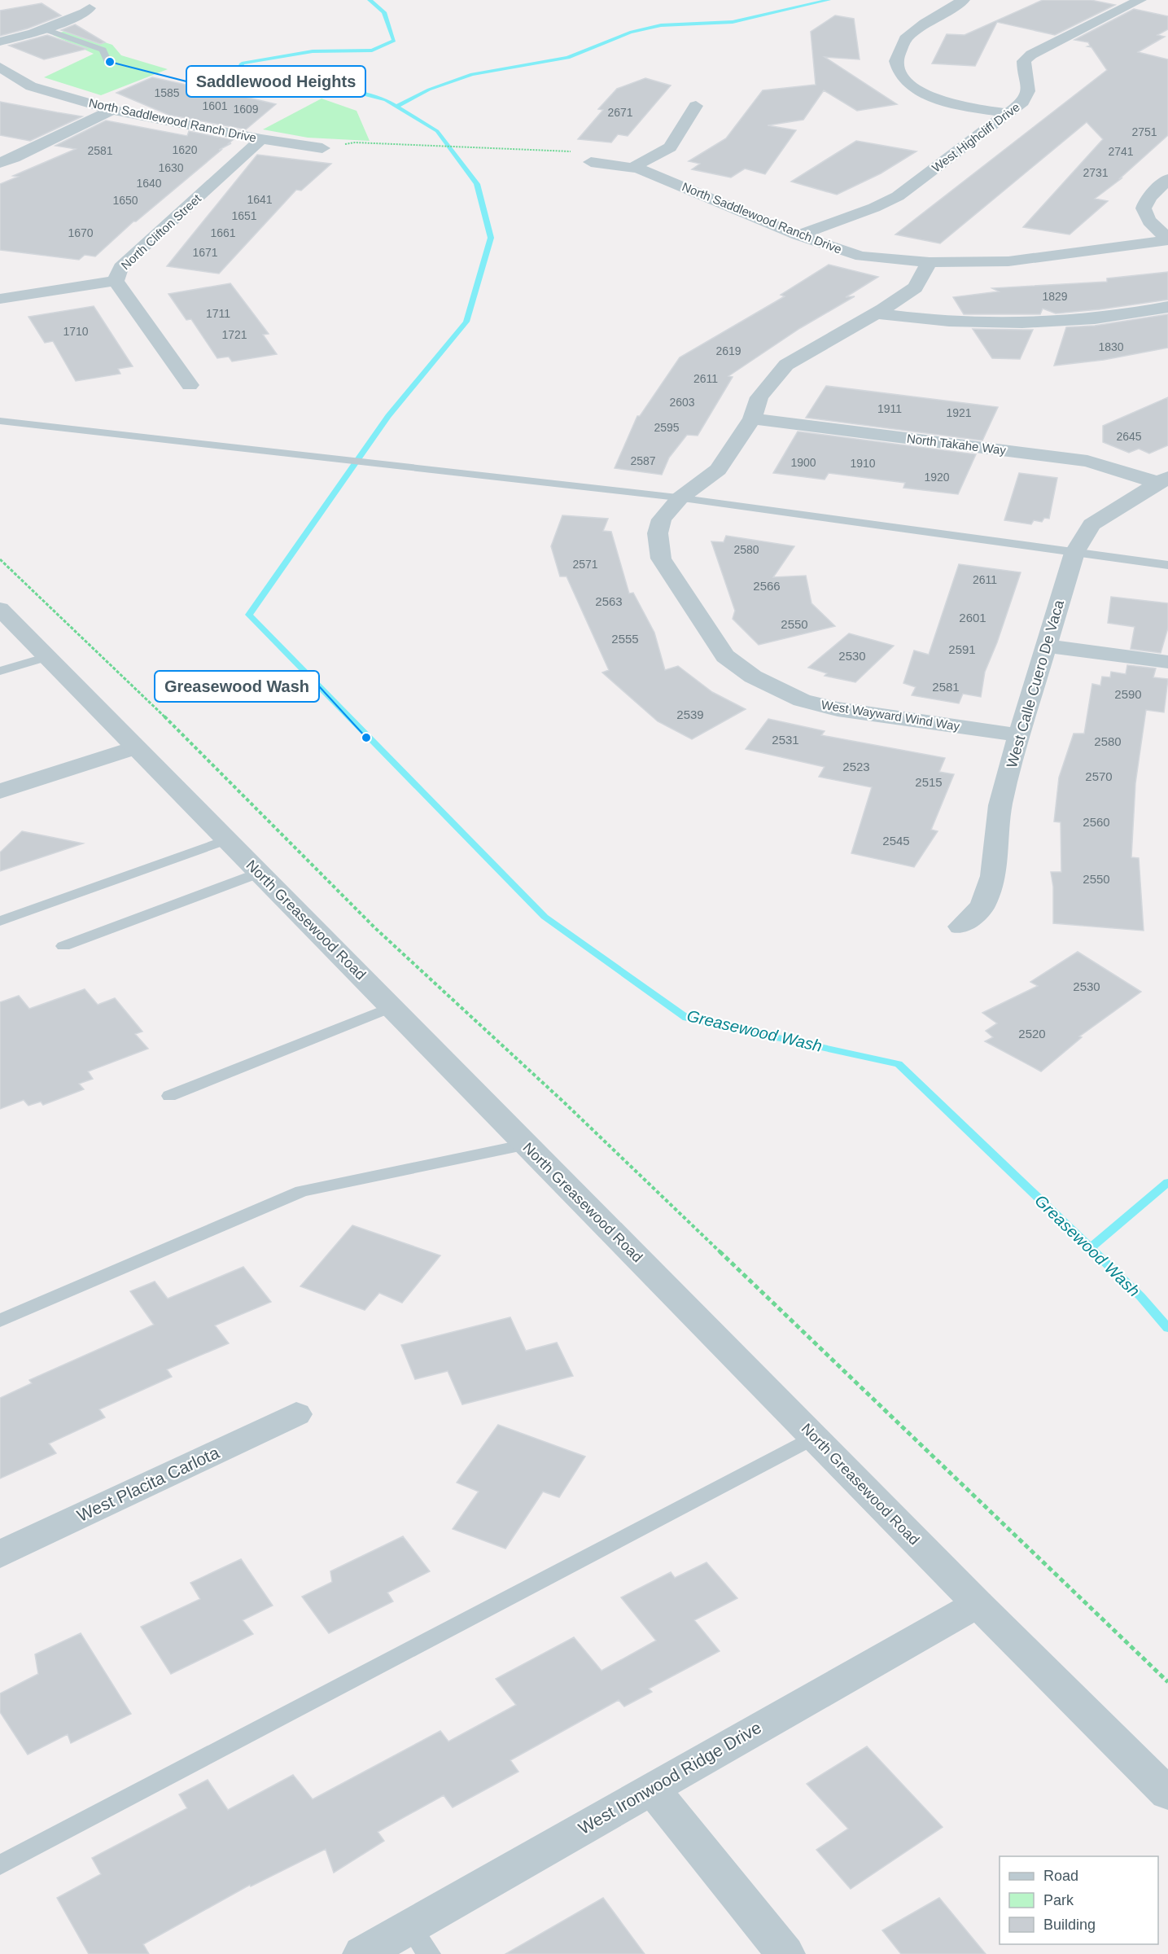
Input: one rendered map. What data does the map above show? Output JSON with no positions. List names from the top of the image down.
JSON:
{
  "streets": {
    "street": [
      "North Saddlewood Ranch Drive",
      "West Highcliff Drive",
      "North Clifton Street",
      "North Takahe Way",
      "West Calle Cuero De Vaca",
      "West Wayward Wind Way",
      "North Greasewood Road",
      "West Placita Carlota",
      "West Ironwood Ridge Drive"
    ]
  },
  "crossings": [
    ["North Saddlewood Ranch Drive", "West Highcliff Drive"],
    ["North Saddlewood Ranch Drive", "North Clifton Street"],
    ["North Saddlewood Ranch Drive", "West Wayward Wind Way"],
    ["North Takahe Way", "West Calle Cuero De Vaca"],
    ["North Takahe Way", "West Wayward Wind Way"],
    ["West Calle Cuero De Vaca", "West Wayward Wind Way"],
    ["North Greasewood Road", "West Ironwood Ridge Drive"]
  ],
  "water": ["Greasewood Wash"],
  "places": ["Saddlewood Heights", "Greasewood Wash"],
  "house_numbers": [
    "1585",
    "1601",
    "1609",
    "2671",
    "2751",
    "1620",
    "2581",
    "2741",
    "1630",
    "2731",
    "1640",
    "1641",
    "1650",
    "1651",
    "1670",
    "1661",
    "1671",
    "1829",
    "1711",
    "1710",
    "1721",
    "1830",
    "2619",
    "2611",
    "2603",
    "1911",
    "1921",
    "2595",
    "2645",
    "2587",
    "1900",
    "1910",
    "1920",
    "2580",
    "2571",
    "2611",
    "2566",
    "2563",
    "2601",
    "2550",
    "2555",
    "2591",
    "2530",
    "2581",
    "2590",
    "2539",
    "2531",
    "2580",
    "2523",
    "2570",
    "2515",
    "2560",
    "2545",
    "2550",
    "2530",
    "2520"
  ],
  "legend": ["Road", "Park", "Building"]
}
